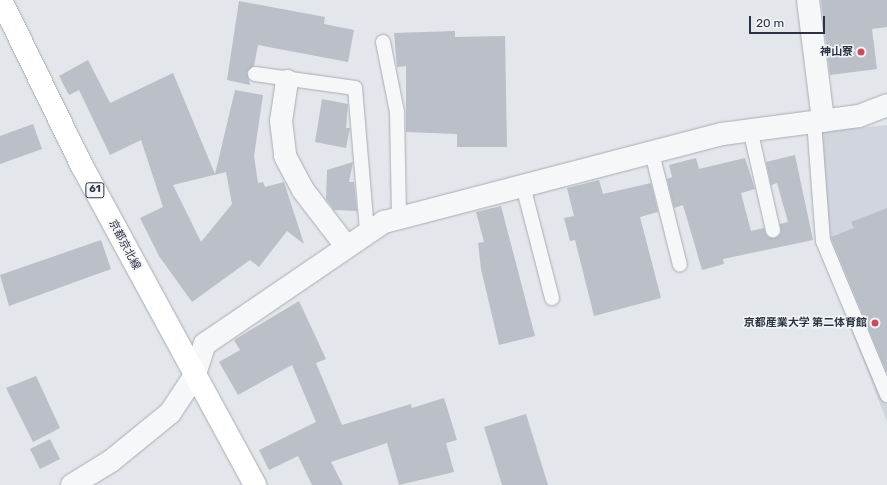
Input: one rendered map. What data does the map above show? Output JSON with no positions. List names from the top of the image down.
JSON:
{
  "streets": {
    "main road": ["61", "京都京北線"]
  },
  "places": ["神山寮", "京都産業大学 第二体育館"],
  "scale_bar": "20 m"
}
